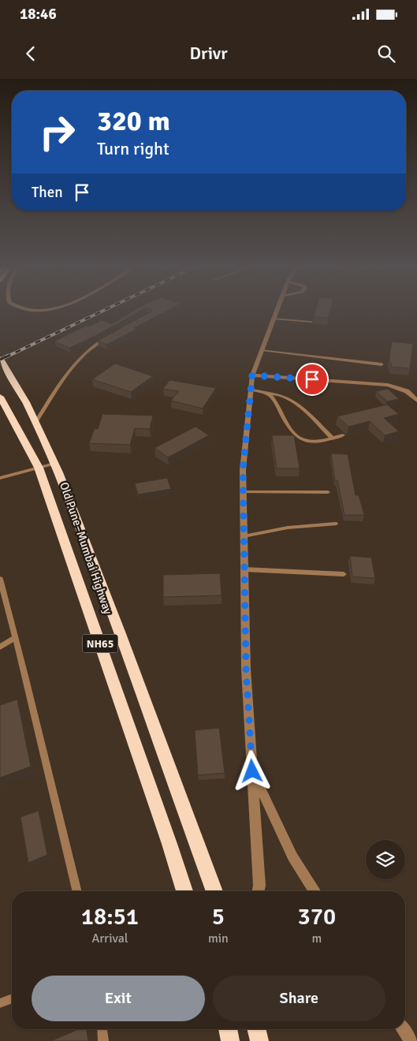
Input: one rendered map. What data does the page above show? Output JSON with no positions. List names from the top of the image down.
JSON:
{
  "streets": {
    "highway": ["Old Pune–Mumbai Highway", "NH65"]
  },
  "page": {
    "status": "18:46",
    "header": "Drivr",
    "turn": ["320 m", "Turn right"],
    "then": "Then",
    "eta": [
      "18:51",
      "Arrival",
      "5",
      "min",
      "370",
      "m"
    ],
    "buttons": ["Exit", "Share"]
  }
}
